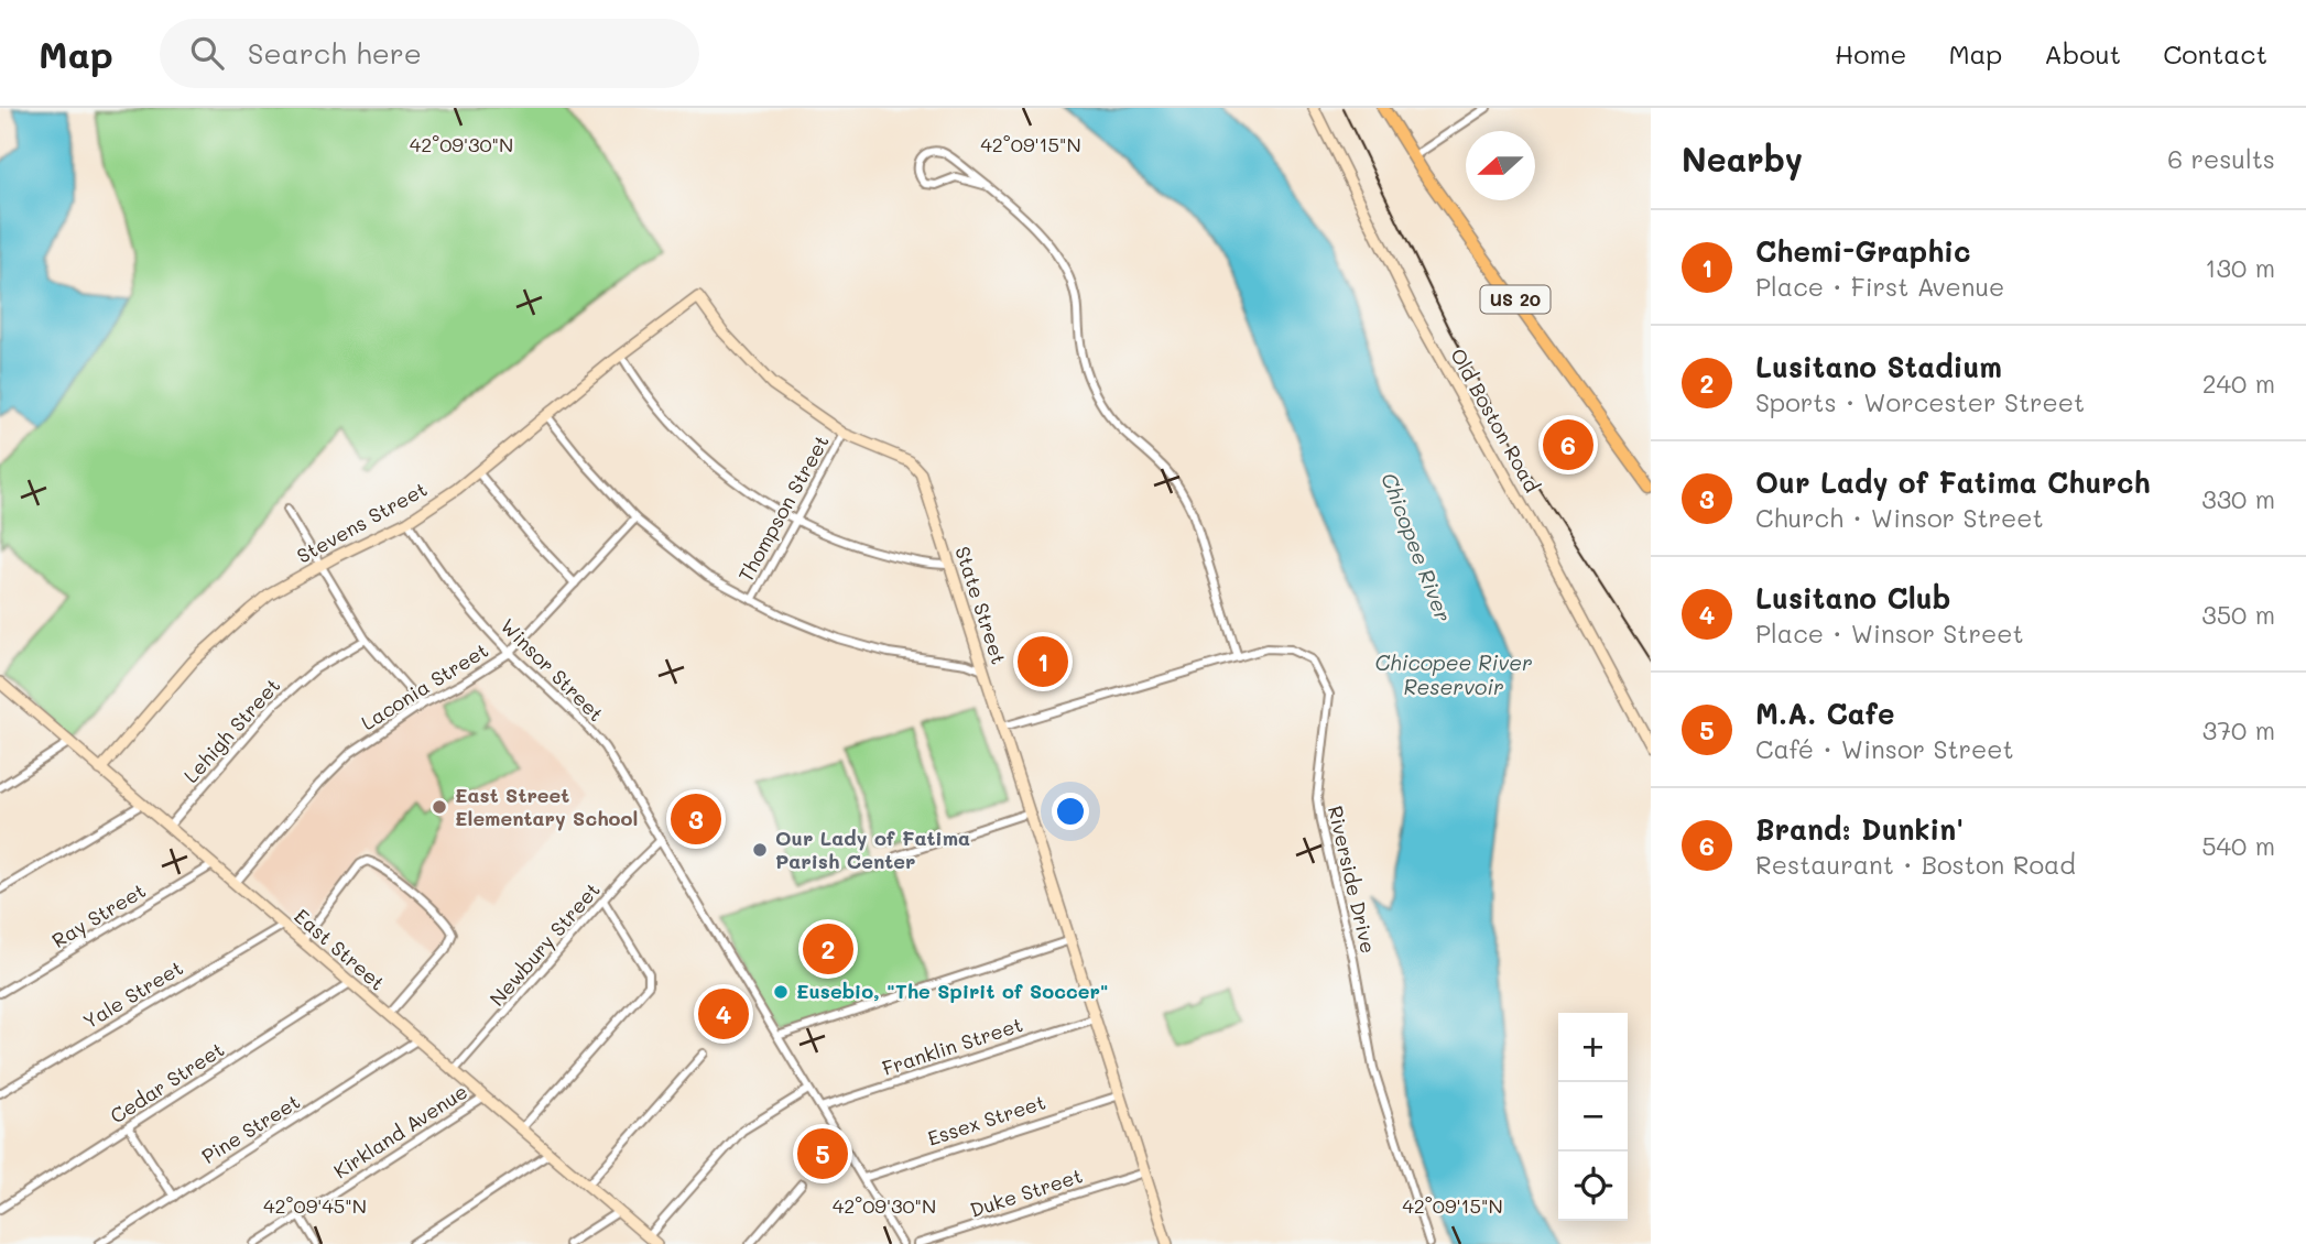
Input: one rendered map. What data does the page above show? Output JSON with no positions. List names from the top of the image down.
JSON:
{
  "streets": {
    "main road": ["US 20"],
    "street": [
      "Old Boston Road",
      "Thompson Street",
      "Stevens Street",
      "State Street",
      "Winsor Street",
      "Laconia Street",
      "Lehigh Street",
      "Riverside Drive",
      "Ray Street",
      "Newbury Street",
      "East Street",
      "Yale Street",
      "Franklin Street",
      "Cedar Street",
      "Essex Street",
      "Pine Street",
      "Kirkland Avenue",
      "Duke Street"
    ]
  },
  "crossings": [
    ["Thompson Street", "State Street"],
    ["Stevens Street", "State Street"],
    ["Stevens Street", "Winsor Street"],
    ["Stevens Street", "East Street"],
    ["State Street", "Riverside Drive"],
    ["State Street", "Franklin Street"],
    ["State Street", "Essex Street"],
    ["State Street", "Duke Street"],
    ["Winsor Street", "Laconia Street"],
    ["Winsor Street", "Newbury Street"],
    ["Winsor Street", "Franklin Street"],
    ["Winsor Street", "Essex Street"],
    ["Laconia Street", "East Street"],
    ["Lehigh Street", "East Street"],
    ["Ray Street", "East Street"],
    ["Newbury Street", "East Street"],
    ["East Street", "Yale Street"],
    ["East Street", "Cedar Street"],
    ["East Street", "Pine Street"],
    ["East Street", "Kirkland Avenue"]
  ],
  "water": ["Chicopee River", "Chicopee River Reservoir"],
  "places": ["East Street Elementary School", "Our Lady of Fatima Parish Center", "Eusebio, \"The Spirit of Soccer\""],
  "north": "left",
  "page": {
    "header": "Map",
    "search": "Search here",
    "nav": [
      "Home",
      "Map",
      "About",
      "Contact"
    ],
    "heading": ["Nearby", "6 results"],
    "list": [
      {
        "mark": "1",
        "name": "Chemi-Graphic",
        "note": "Place · First Avenue",
        "value": "130 m"
      },
      {
        "mark": "2",
        "name": "Lusitano Stadium",
        "note": "Sports · Worcester Street",
        "value": "240 m"
      },
      {
        "mark": "3",
        "name": "Our Lady of Fatima Church",
        "note": "Church · Winsor Street",
        "value": "330 m"
      },
      {
        "mark": "4",
        "name": "Lusitano Club",
        "note": "Place · Winsor Street",
        "value": "350 m"
      },
      {
        "mark": "5",
        "name": "M.A. Cafe",
        "note": "Café · Winsor Street",
        "value": "370 m"
      },
      {
        "mark": "6",
        "name": "Brand: Dunkin'",
        "note": "Restaurant · Boston Road",
        "value": "540 m"
      }
    ],
    "pins": [
      "6",
      "1",
      "3",
      "2",
      "4",
      "5"
    ],
    "map_buttons": ["+", "−"]
  },
  "coordinates": ["42°09'30\"N", "42°09'15\"N", "42°09'45\"N"]
}
